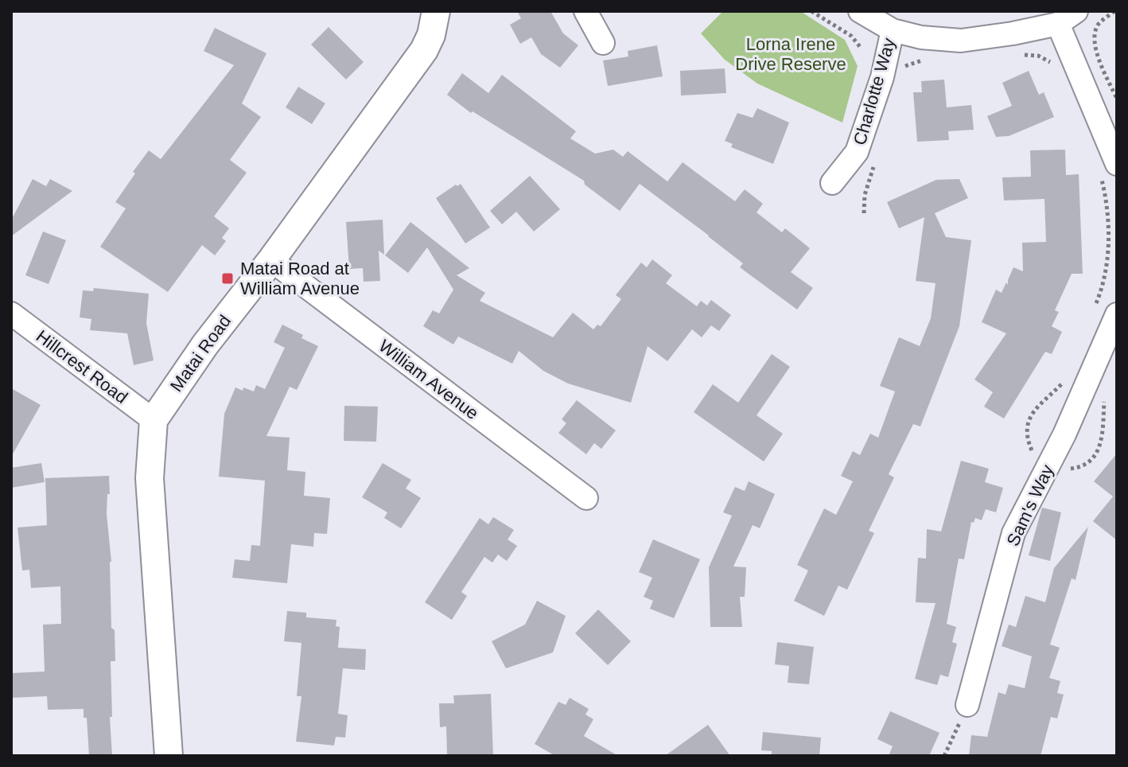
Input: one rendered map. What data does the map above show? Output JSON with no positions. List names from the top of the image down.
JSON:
{
  "streets": {
    "street": [
      "Charlotte Way",
      "Matai Road",
      "Hillcrest Road",
      "William Avenue",
      "Sam's Way"
    ]
  },
  "crossings": [
    ["Matai Road", "Hillcrest Road"],
    ["Matai Road", "William Avenue"]
  ],
  "parks": ["Lorna Irene Drive Reserve"],
  "places": {
    "transit": ["Matai Road at William Avenue"]
  }
}
